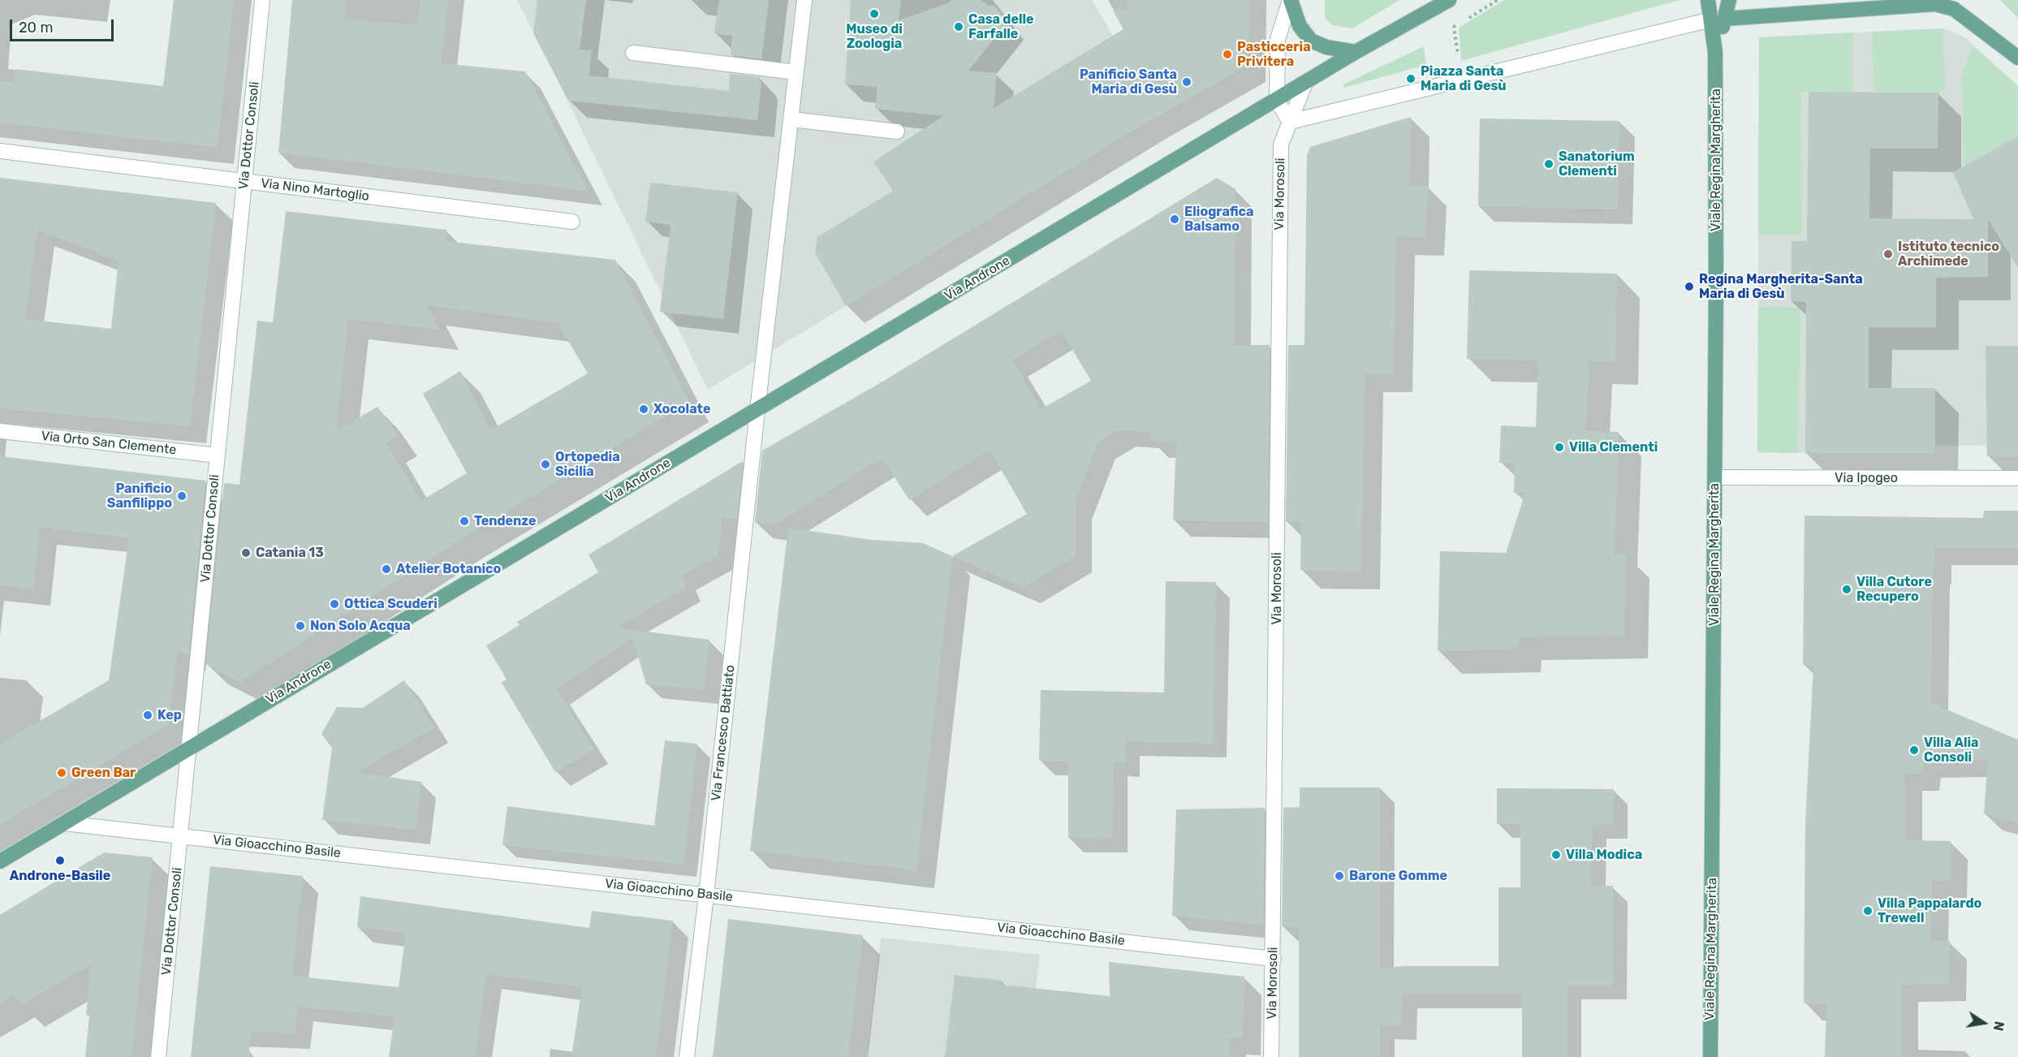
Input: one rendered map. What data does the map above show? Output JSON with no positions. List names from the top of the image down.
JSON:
{
  "streets": {
    "main road": ["Viale Regina Margherita", "Via Androne"],
    "street": [
      "Via Dottor Consoli",
      "Via Nino Martoglio",
      "Via Morosoli",
      "Via Orto San Clemente",
      "Via Ipogeo",
      "Via Francesco Battiato",
      "Via Gioacchino Basile"
    ]
  },
  "crossings": [
    ["Via Dottor Consoli", "Via Nino Martoglio"],
    ["Via Dottor Consoli", "Via Androne"],
    ["Via Dottor Consoli", "Via Orto San Clemente"],
    ["Via Dottor Consoli", "Via Gioacchino Basile"],
    ["Viale Regina Margherita", "Via Ipogeo"],
    ["Via Morosoli", "Via Androne"],
    ["Via Morosoli", "Via Gioacchino Basile"],
    ["Via Androne", "Via Francesco Battiato"],
    ["Via Androne", "Via Gioacchino Basile"],
    ["Via Francesco Battiato", "Via Gioacchino Basile"]
  ],
  "places": [
    "Museo di Zoologia",
    "Casa delle Farfalle",
    "Pasticceria Privitera",
    "Piazza Santa Maria di Gesù",
    "Panificio Santa Maria di Gesù",
    "Sanatorium Clementi",
    "Eliografica Balsamo",
    "Istituto tecnico Archimede",
    "Regina Margherita-Santa Maria di Gesù",
    "Xocolate",
    "Villa Clementi",
    "Ortopedia Sicilia",
    "Panificio Sanfilippo",
    "Tendenze",
    "Catania 13",
    "Atelier Botanico",
    "Villa Cutore Recupero",
    "Ottica Scuderi",
    "Non Solo Acqua",
    "Kep",
    "Villa Alia Consoli",
    "Green Bar",
    "Villa Modica",
    "Androne-Basile",
    "Barone Gomme",
    "Villa Pappalardo Trewell"
  ],
  "scale_bar": "20 m",
  "north": "right"
}
